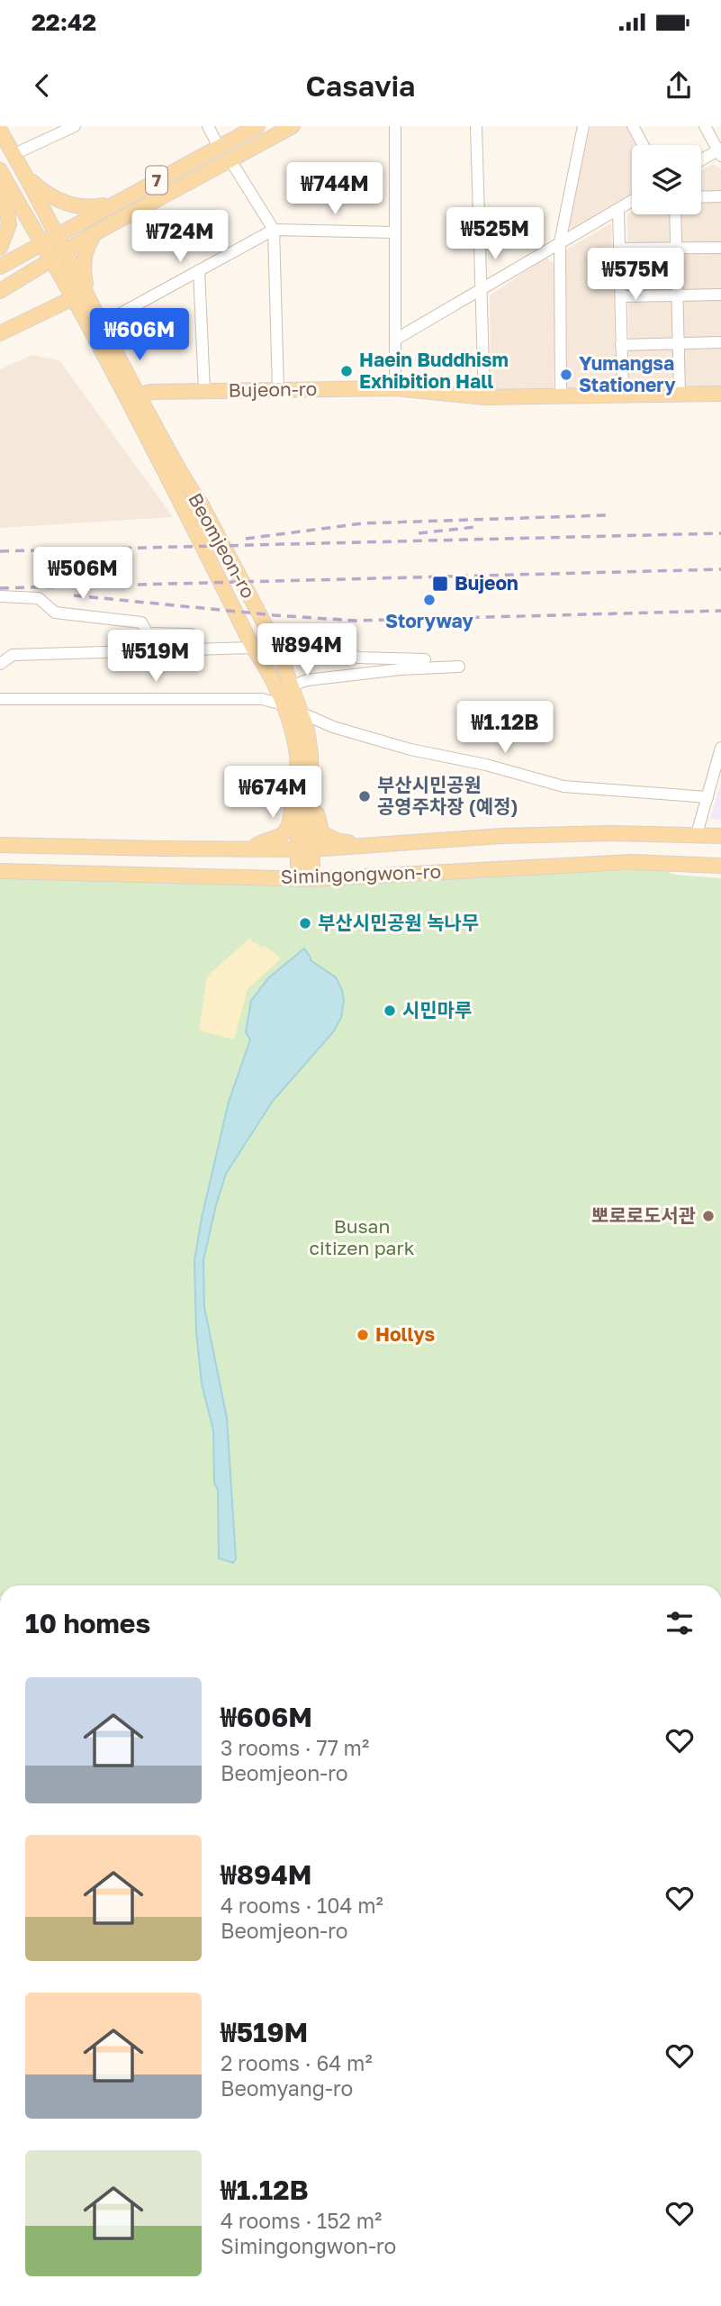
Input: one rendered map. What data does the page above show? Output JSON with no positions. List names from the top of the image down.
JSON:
{
  "streets": {
    "main road": [
      "7",
      "Bujeon-ro",
      "Beomjeon-ro",
      "Simingongwon-ro"
    ]
  },
  "crossings": [
    ["7", "Beomjeon-ro"],
    ["Bujeon-ro", "Beomjeon-ro"],
    ["Beomjeon-ro", "Simingongwon-ro"]
  ],
  "parks": ["Busan citizen park"],
  "places": {
    "other": [
      "Haein Buddhism Exhibition Hall",
      "Yumangsa Stationery",
      "Storyway",
      "부산시민공원 공영주차장 (예정)",
      "부산시민공원 녹나무",
      "시민마루",
      "뽀로로도서관",
      "Hollys"
    ],
    "transit": ["Bujeon"]
  },
  "page": {
    "status": "22:42",
    "header": "Casavia",
    "price": [
      "₩744M",
      "₩525M",
      "₩724M",
      "₩575M",
      "₩606M",
      "₩506M",
      "₩894M",
      "₩519M",
      "₩1.12B",
      "₩674M"
    ],
    "heading": "10 homes",
    "list": [
      {
        "name": "₩606M",
        "note": "3 rooms · 77 m² · Beomjeon-ro"
      },
      {
        "name": "₩894M",
        "note": "4 rooms · 104 m² · Beomjeon-ro"
      },
      {
        "name": "₩519M",
        "note": "2 rooms · 64 m² · Beomyang-ro"
      },
      {
        "name": "₩1.12B",
        "note": "4 rooms · 152 m² · Simingongwon-ro"
      }
    ]
  }
}
